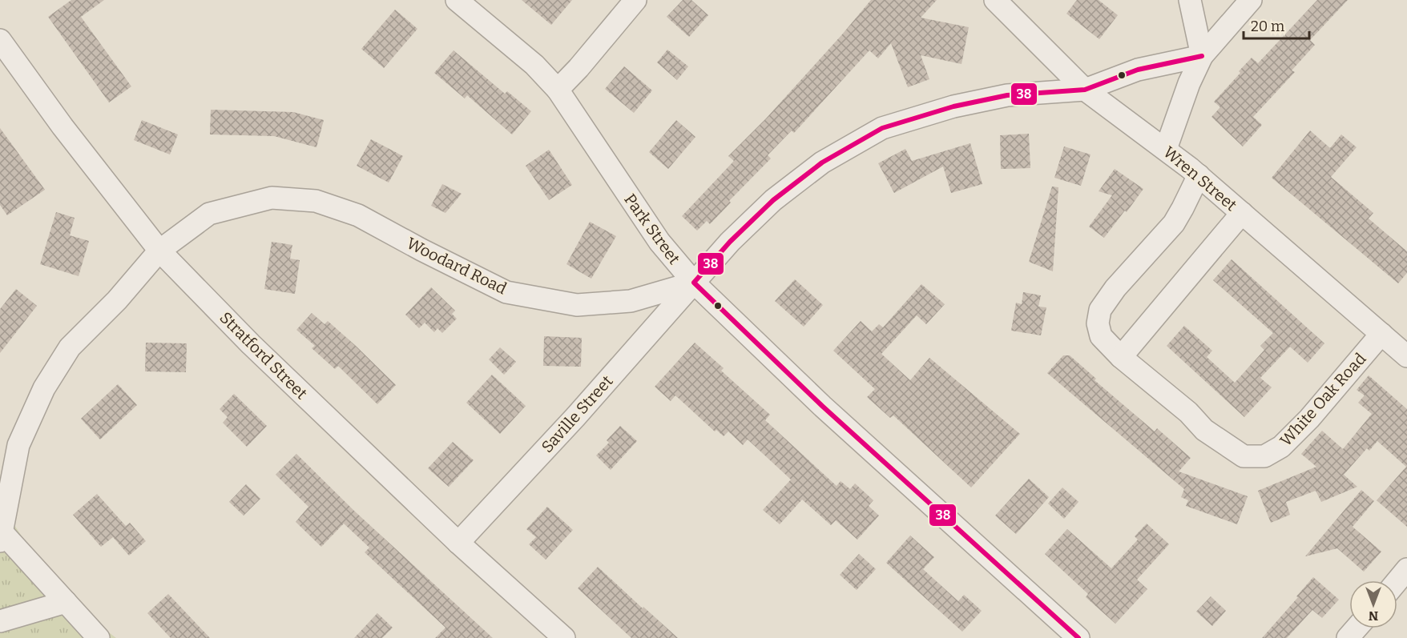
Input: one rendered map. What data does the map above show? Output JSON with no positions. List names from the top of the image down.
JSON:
{
  "streets": {
    "street": [
      "Wren Street",
      "Park Street",
      "Woodard Road",
      "Stratford Street",
      "White Oak Road",
      "Saville Street"
    ]
  },
  "crossings": [
    ["Wren Street", "White Oak Road"],
    ["Park Street", "Woodard Road"],
    ["Park Street", "Saville Street"],
    ["Woodard Road", "Stratford Street"],
    ["Woodard Road", "Saville Street"],
    ["Stratford Street", "Saville Street"]
  ],
  "lines": ["transit line 38"],
  "scale_bar": "20 m",
  "north": "bottom"
}
